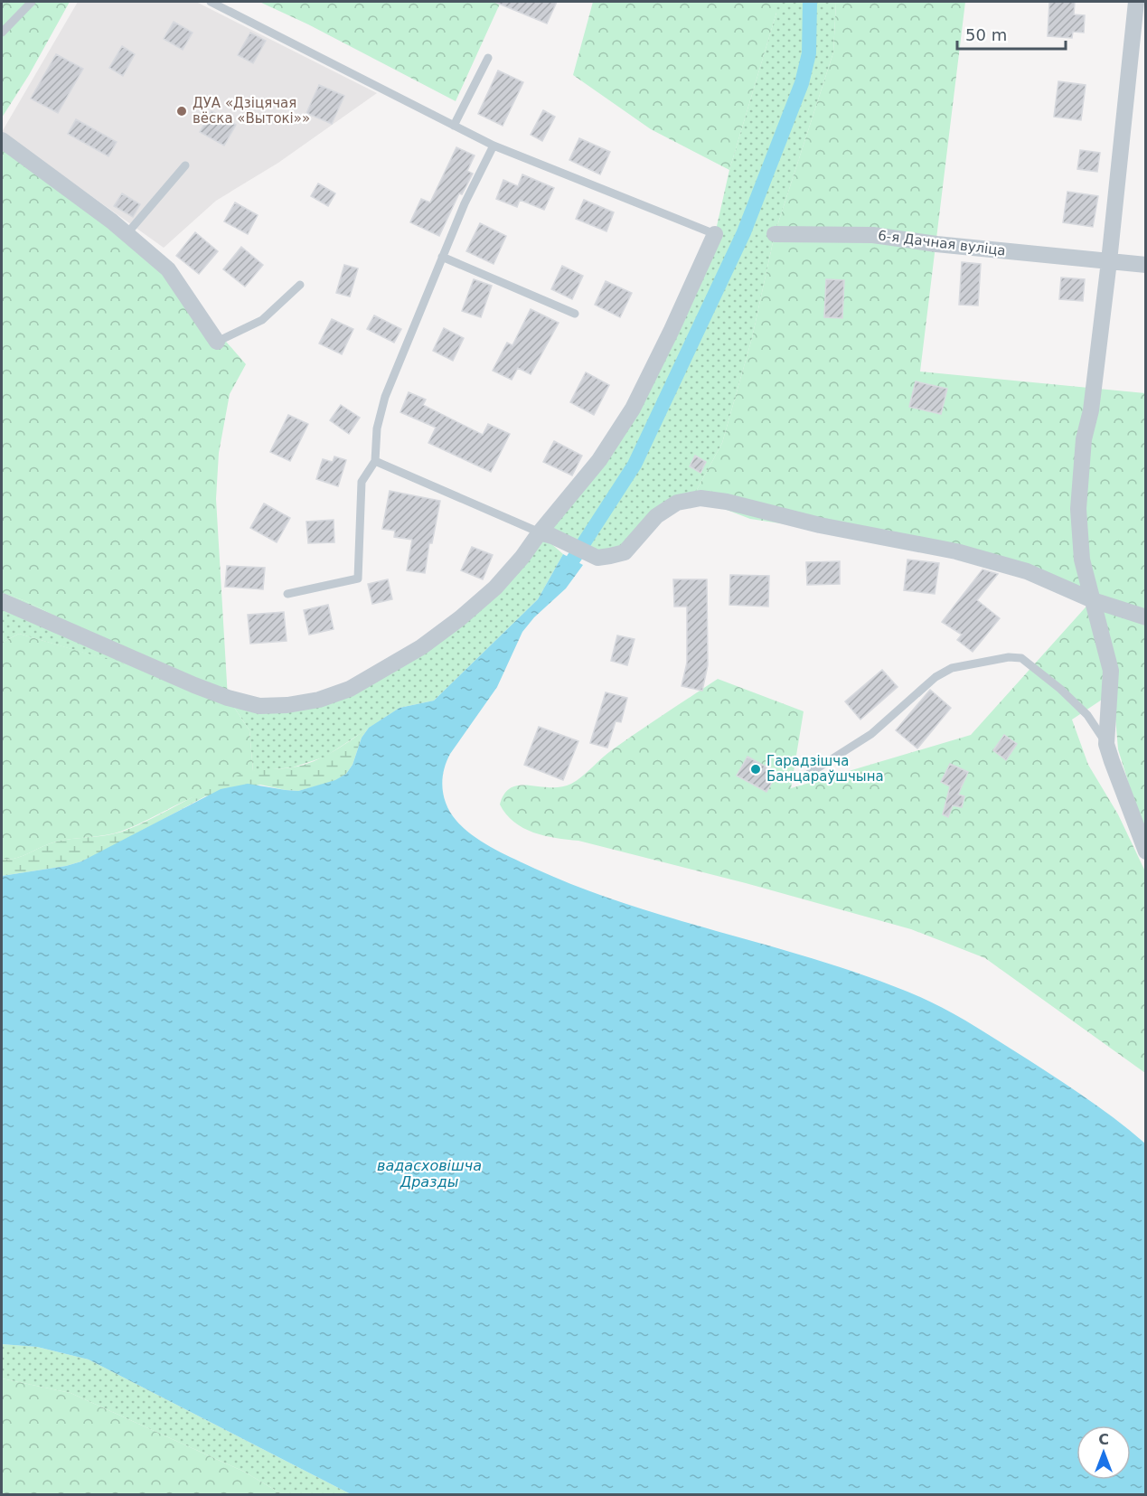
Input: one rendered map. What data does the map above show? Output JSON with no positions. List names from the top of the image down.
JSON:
{
  "streets": {
    "street": ["6-я Дачная вуліца"]
  },
  "water": ["вадасховішча Дразды"],
  "places": ["ДУА «Дзіцячая вёска «Вытокі»»", "Гарадзішча Банцараўшчына"],
  "scale_bar": "50 m",
  "north": "top"
}
